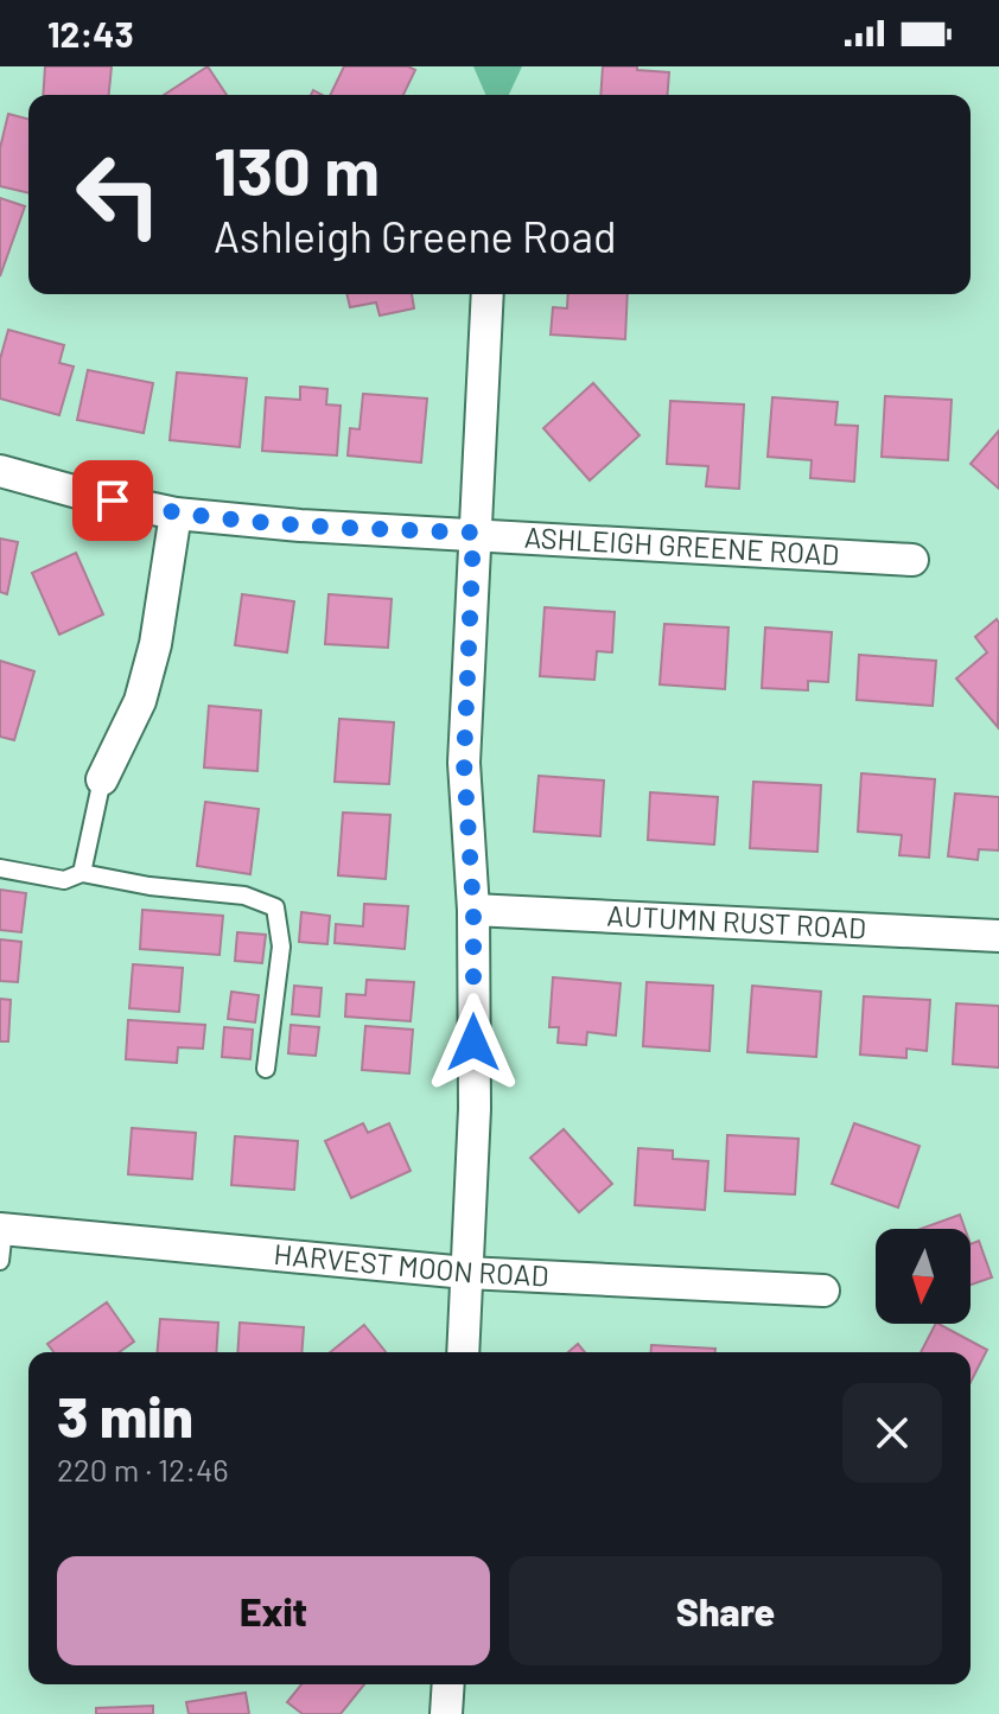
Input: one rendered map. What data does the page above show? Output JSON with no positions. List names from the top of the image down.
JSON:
{
  "streets": {
    "street": ["ASHLEIGH GREENE ROAD", "AUTUMN RUST ROAD", "HARVEST MOON ROAD"]
  },
  "north": "bottom",
  "page": {
    "status": "12:43",
    "turn": ["130 m", "Ashleigh Greene Road"],
    "heading": ["3 min", "220 m · 12:46"],
    "buttons": ["Exit", "Share"]
  }
}
